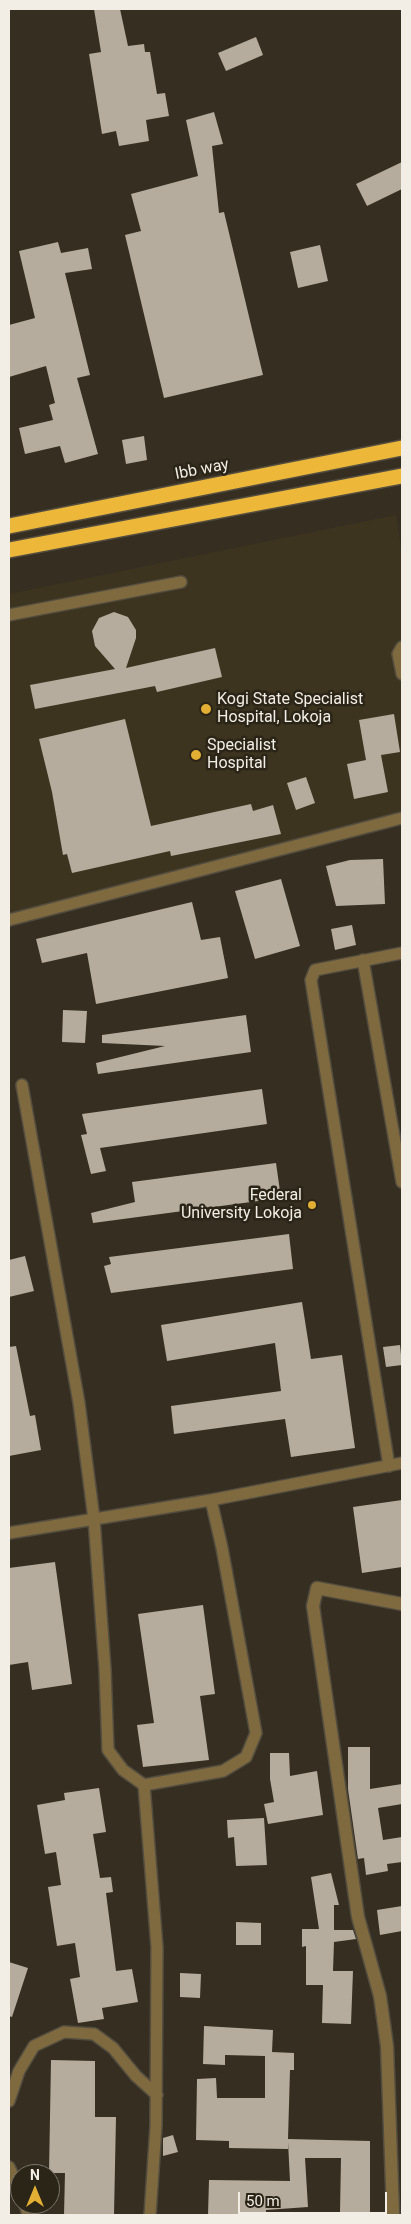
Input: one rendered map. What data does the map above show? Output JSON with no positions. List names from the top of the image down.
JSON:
{
  "streets": {
    "highway": ["Ibb way"]
  },
  "places": ["Kogi State Specialist Hospital, Lokoja", "Specialist Hospital", "Federal University Lokoja"],
  "scale_bar": "50 m",
  "north": "top"
}
